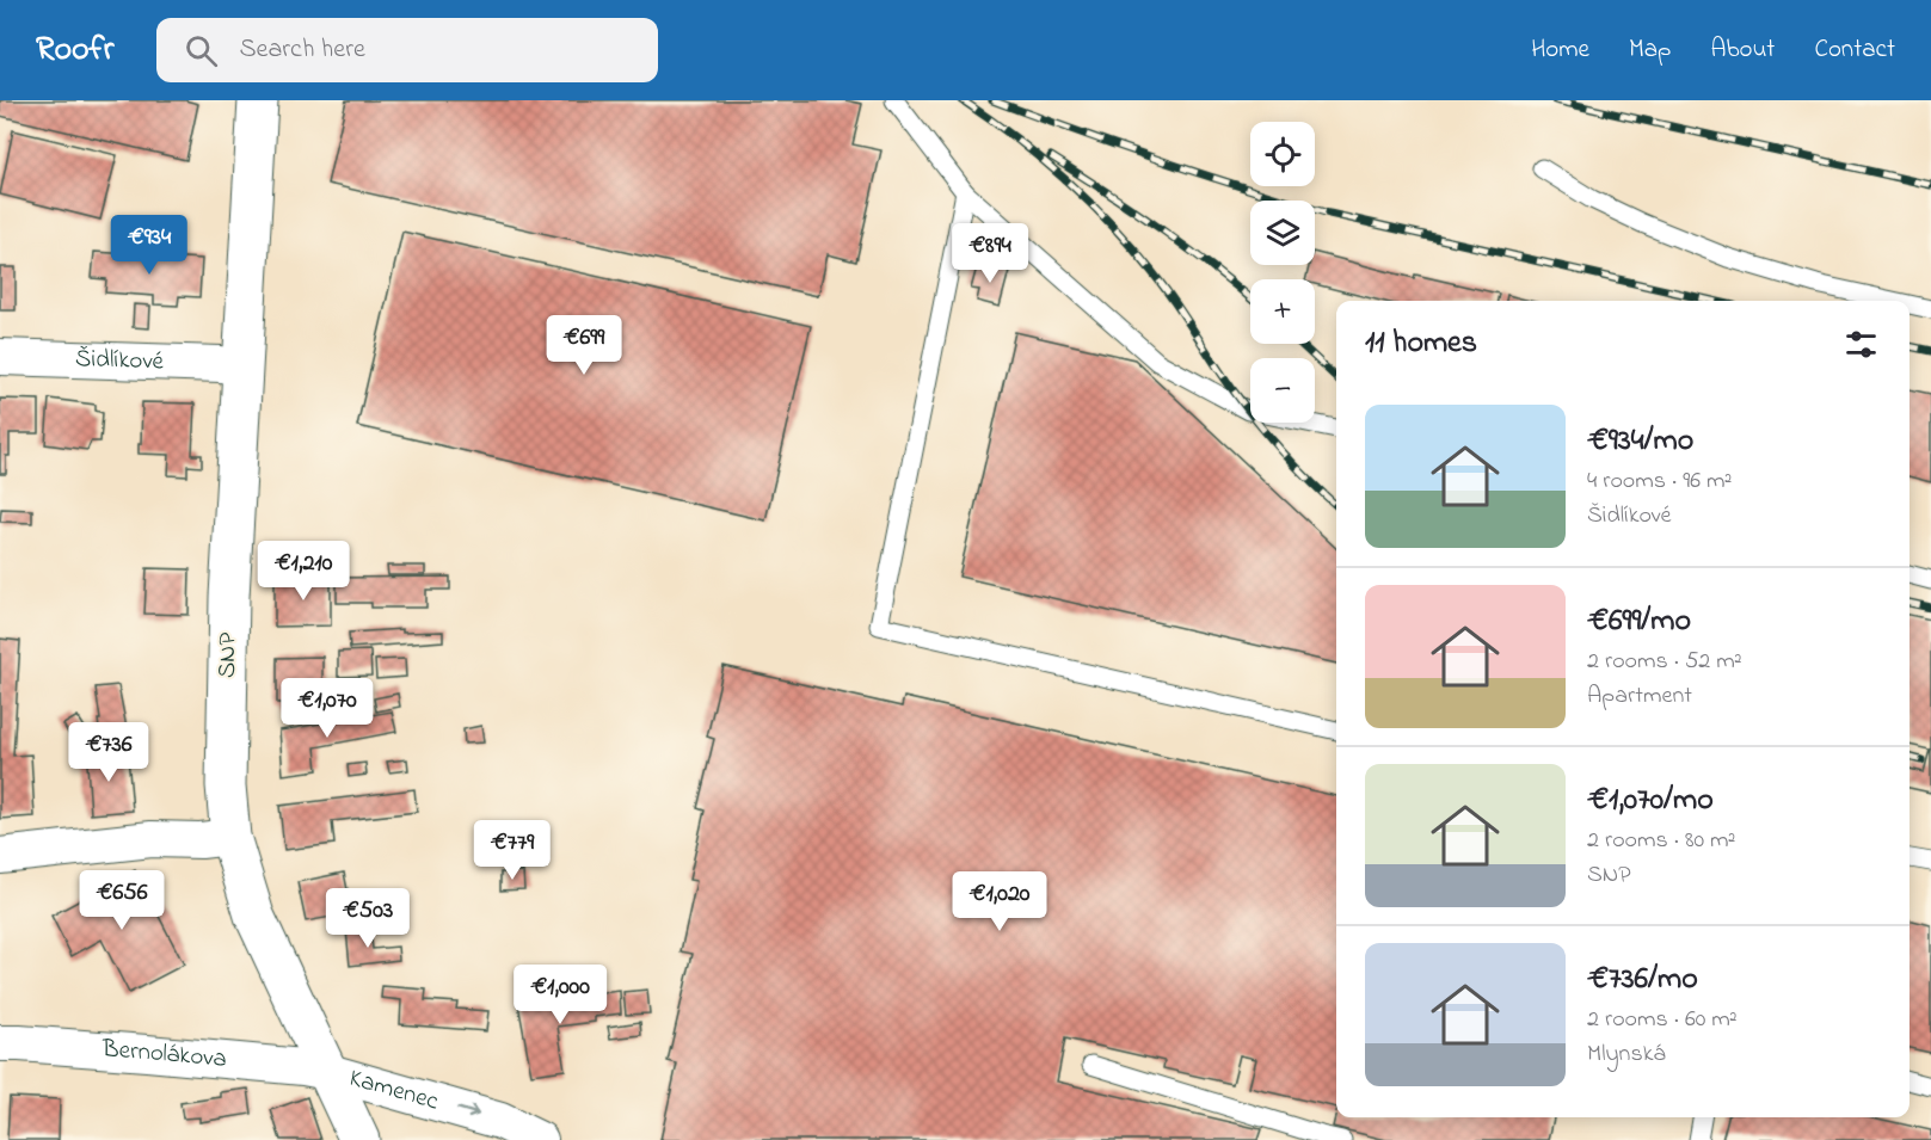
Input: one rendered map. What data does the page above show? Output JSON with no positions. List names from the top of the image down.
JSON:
{
  "streets": {
    "street": [
      "Šidlíkové",
      "SNP",
      "Bernolákova",
      "Kamenec"
    ]
  },
  "crossings": [
    ["Šidlíkové", "SNP"],
    ["SNP", "Bernolákova"],
    ["SNP", "Kamenec"],
    ["Bernolákova", "Kamenec"]
  ],
  "one_way": ["Kamenec"],
  "page": {
    "header": "Roofr",
    "search": "Search here",
    "nav": [
      "Home",
      "Map",
      "About",
      "Contact"
    ],
    "map_buttons": ["+", "−"],
    "price": [
      "€934",
      "€894",
      "€699",
      "€1,210",
      "€1,070",
      "€736",
      "€779",
      "€656",
      "€1,020",
      "€503",
      "€1,000"
    ],
    "heading": "11 homes",
    "list": [
      {
        "name": "€934/mo",
        "note": "4 rooms · 96 m² · Šidlíkové"
      },
      {
        "name": "€699/mo",
        "note": "2 rooms · 52 m² · Apartment"
      },
      {
        "name": "€1,070/mo",
        "note": "2 rooms · 80 m² · SNP"
      },
      {
        "name": "€736/mo",
        "note": "2 rooms · 60 m² · Mlynská"
      }
    ]
  }
}
